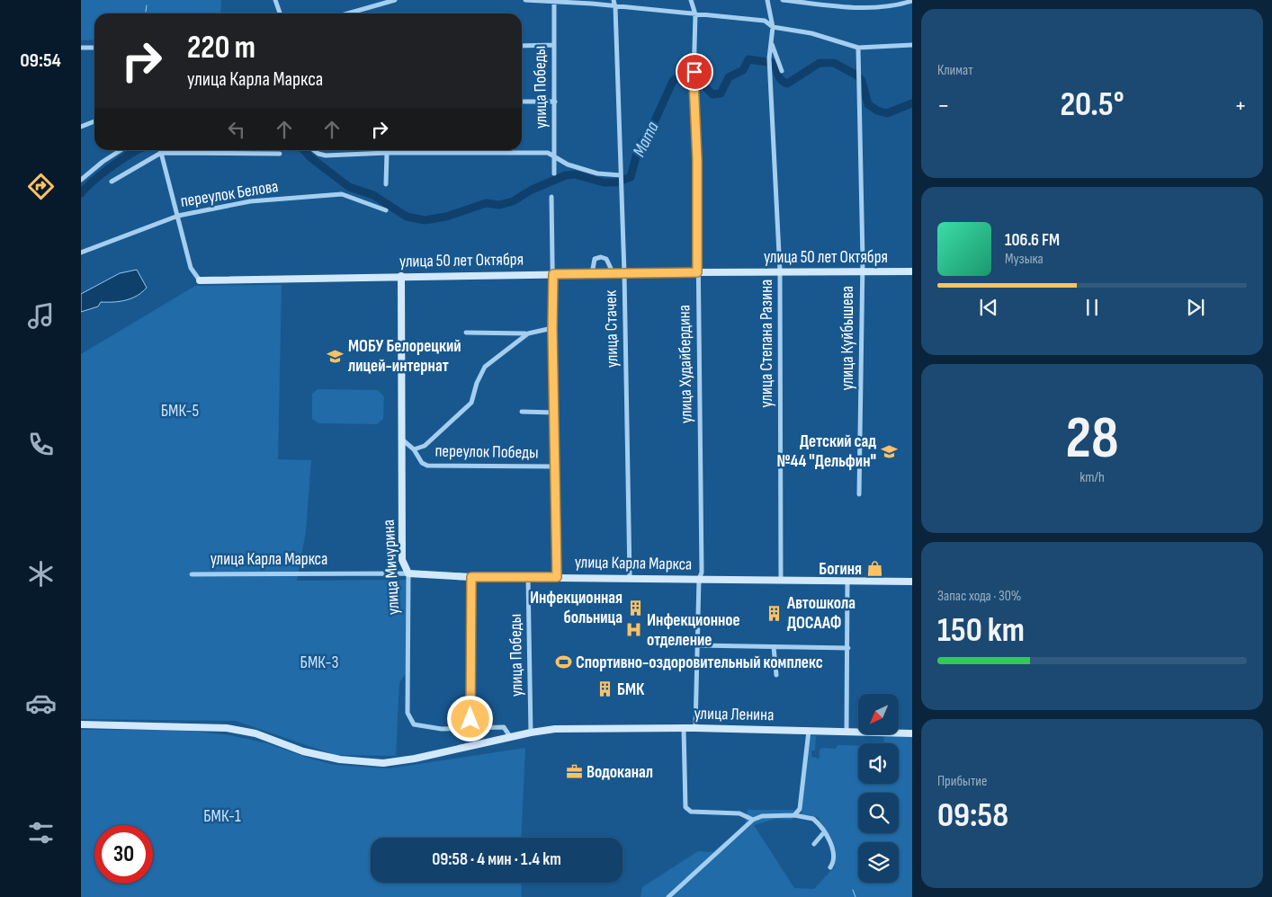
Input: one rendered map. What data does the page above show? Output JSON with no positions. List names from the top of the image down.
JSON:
{
  "streets": {
    "street": [
      "улица Победы",
      "переулок Белова",
      "улица 50 лет Октября",
      "улица Стачек",
      "улица Куйбышева",
      "улица Степана Разина",
      "улица Худайбердина",
      "переулок Победы",
      "улица Карла Маркса",
      "улица Мичурина",
      "улица Ленина"
    ]
  },
  "crossings": [
    ["улица Победы", "улица Карла Маркса"],
    ["улица Победы", "улица Ленина"],
    ["улица 50 лет Октября", "улица Стачек"],
    ["улица 50 лет Октября", "улица Куйбышева"],
    ["улица 50 лет Октября", "улица Степана Разина"],
    ["улица 50 лет Октября", "улица Худайбердина"],
    ["улица 50 лет Октября", "улица Мичурина"],
    ["улица Стачек", "улица Карла Маркса"],
    ["улица Степана Разина", "улица Карла Маркса"],
    ["улица Худайбердина", "улица Карла Маркса"],
    ["улица Худайбердина", "улица Ленина"],
    ["переулок Победы", "улица Мичурина"],
    ["улица Карла Маркса", "улица Мичурина"],
    ["улица Мичурина", "улица Ленина"]
  ],
  "water": ["Мата"],
  "parks": ["БМК-5", "БМК-3", "БМК-1"],
  "places": {
    "school or university": ["МОБУ Белорецкий лицей-интернат", "Детский сад №44 \"Дельфин\""],
    "shop": ["Богиня"],
    "building": ["Инфекционная больница", "Автошкола ДОСААФ", "БМК"],
    "hospital": ["Инфекционное отделение"],
    "sports": ["Спортивно-оздоровительный комплекс"],
    "office": ["Водоканал"]
  },
  "north": "bottom left",
  "page": {
    "tabs": "09:54",
    "tile": [
      "Климат",
      ["28", "km/h"],
      ["Запас хода · 30%", "150 km"],
      ["Прибытие", "09:58"]
    ],
    "turn": ["220 m", "улица Карла Маркса"],
    "heat": ["−", "20.5°", "+"],
    "song": ["106.6 FM", "Музыка"],
    "limit": "30",
    "trip": "09:58 · 4 мин · 1.4 km"
  }
}
